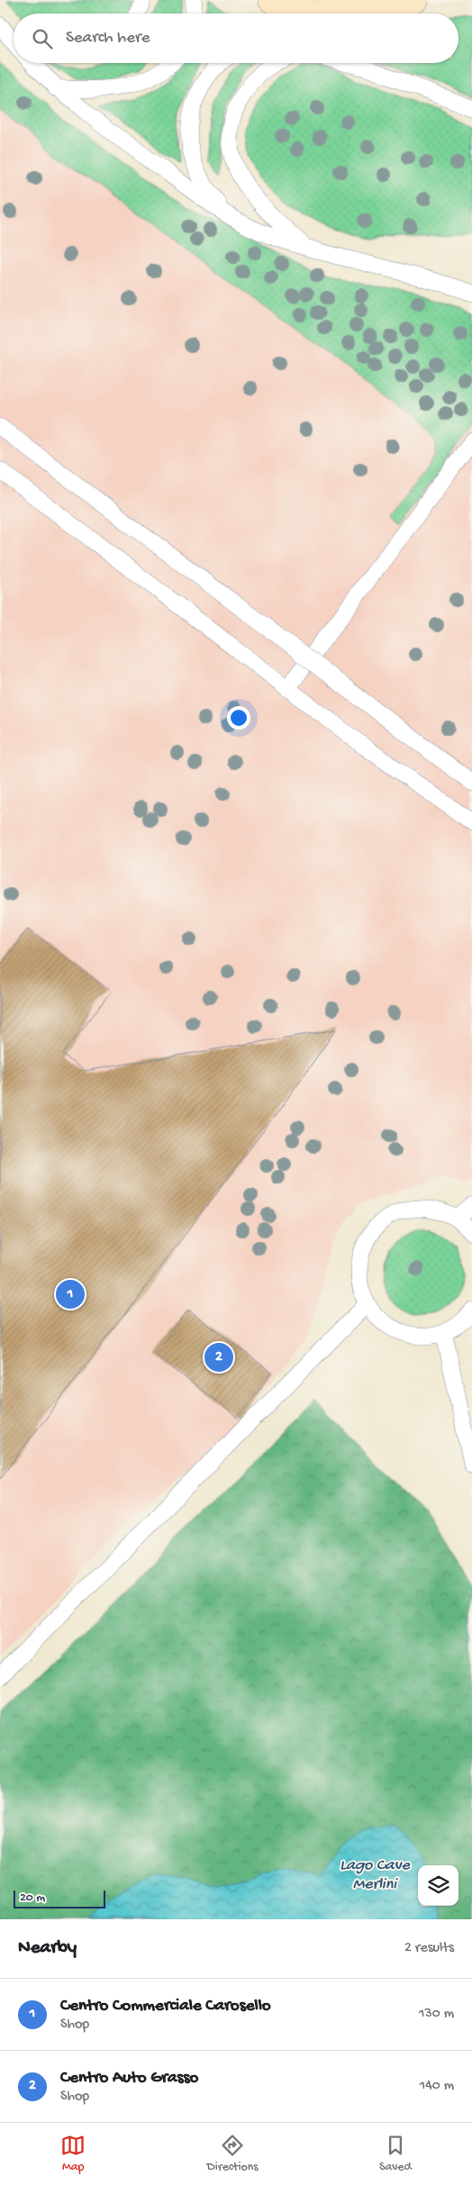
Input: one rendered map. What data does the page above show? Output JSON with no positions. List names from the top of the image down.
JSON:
{
  "water": ["Lago Cave Merlini"],
  "scale_bar": "20 m",
  "page": {
    "search": "Search here",
    "pins": ["1", "2"],
    "scale": "20 m",
    "heading": ["Nearby", "2 results"],
    "list": [
      {
        "mark": "1",
        "name": "Centro Commerciale Carosello",
        "note": "Shop",
        "value": "130 m"
      },
      {
        "mark": "2",
        "name": "Centro Auto Grasso",
        "note": "Shop",
        "value": "140 m"
      }
    ],
    "nav": ["Map", "Directions", "Saved"]
  }
}
